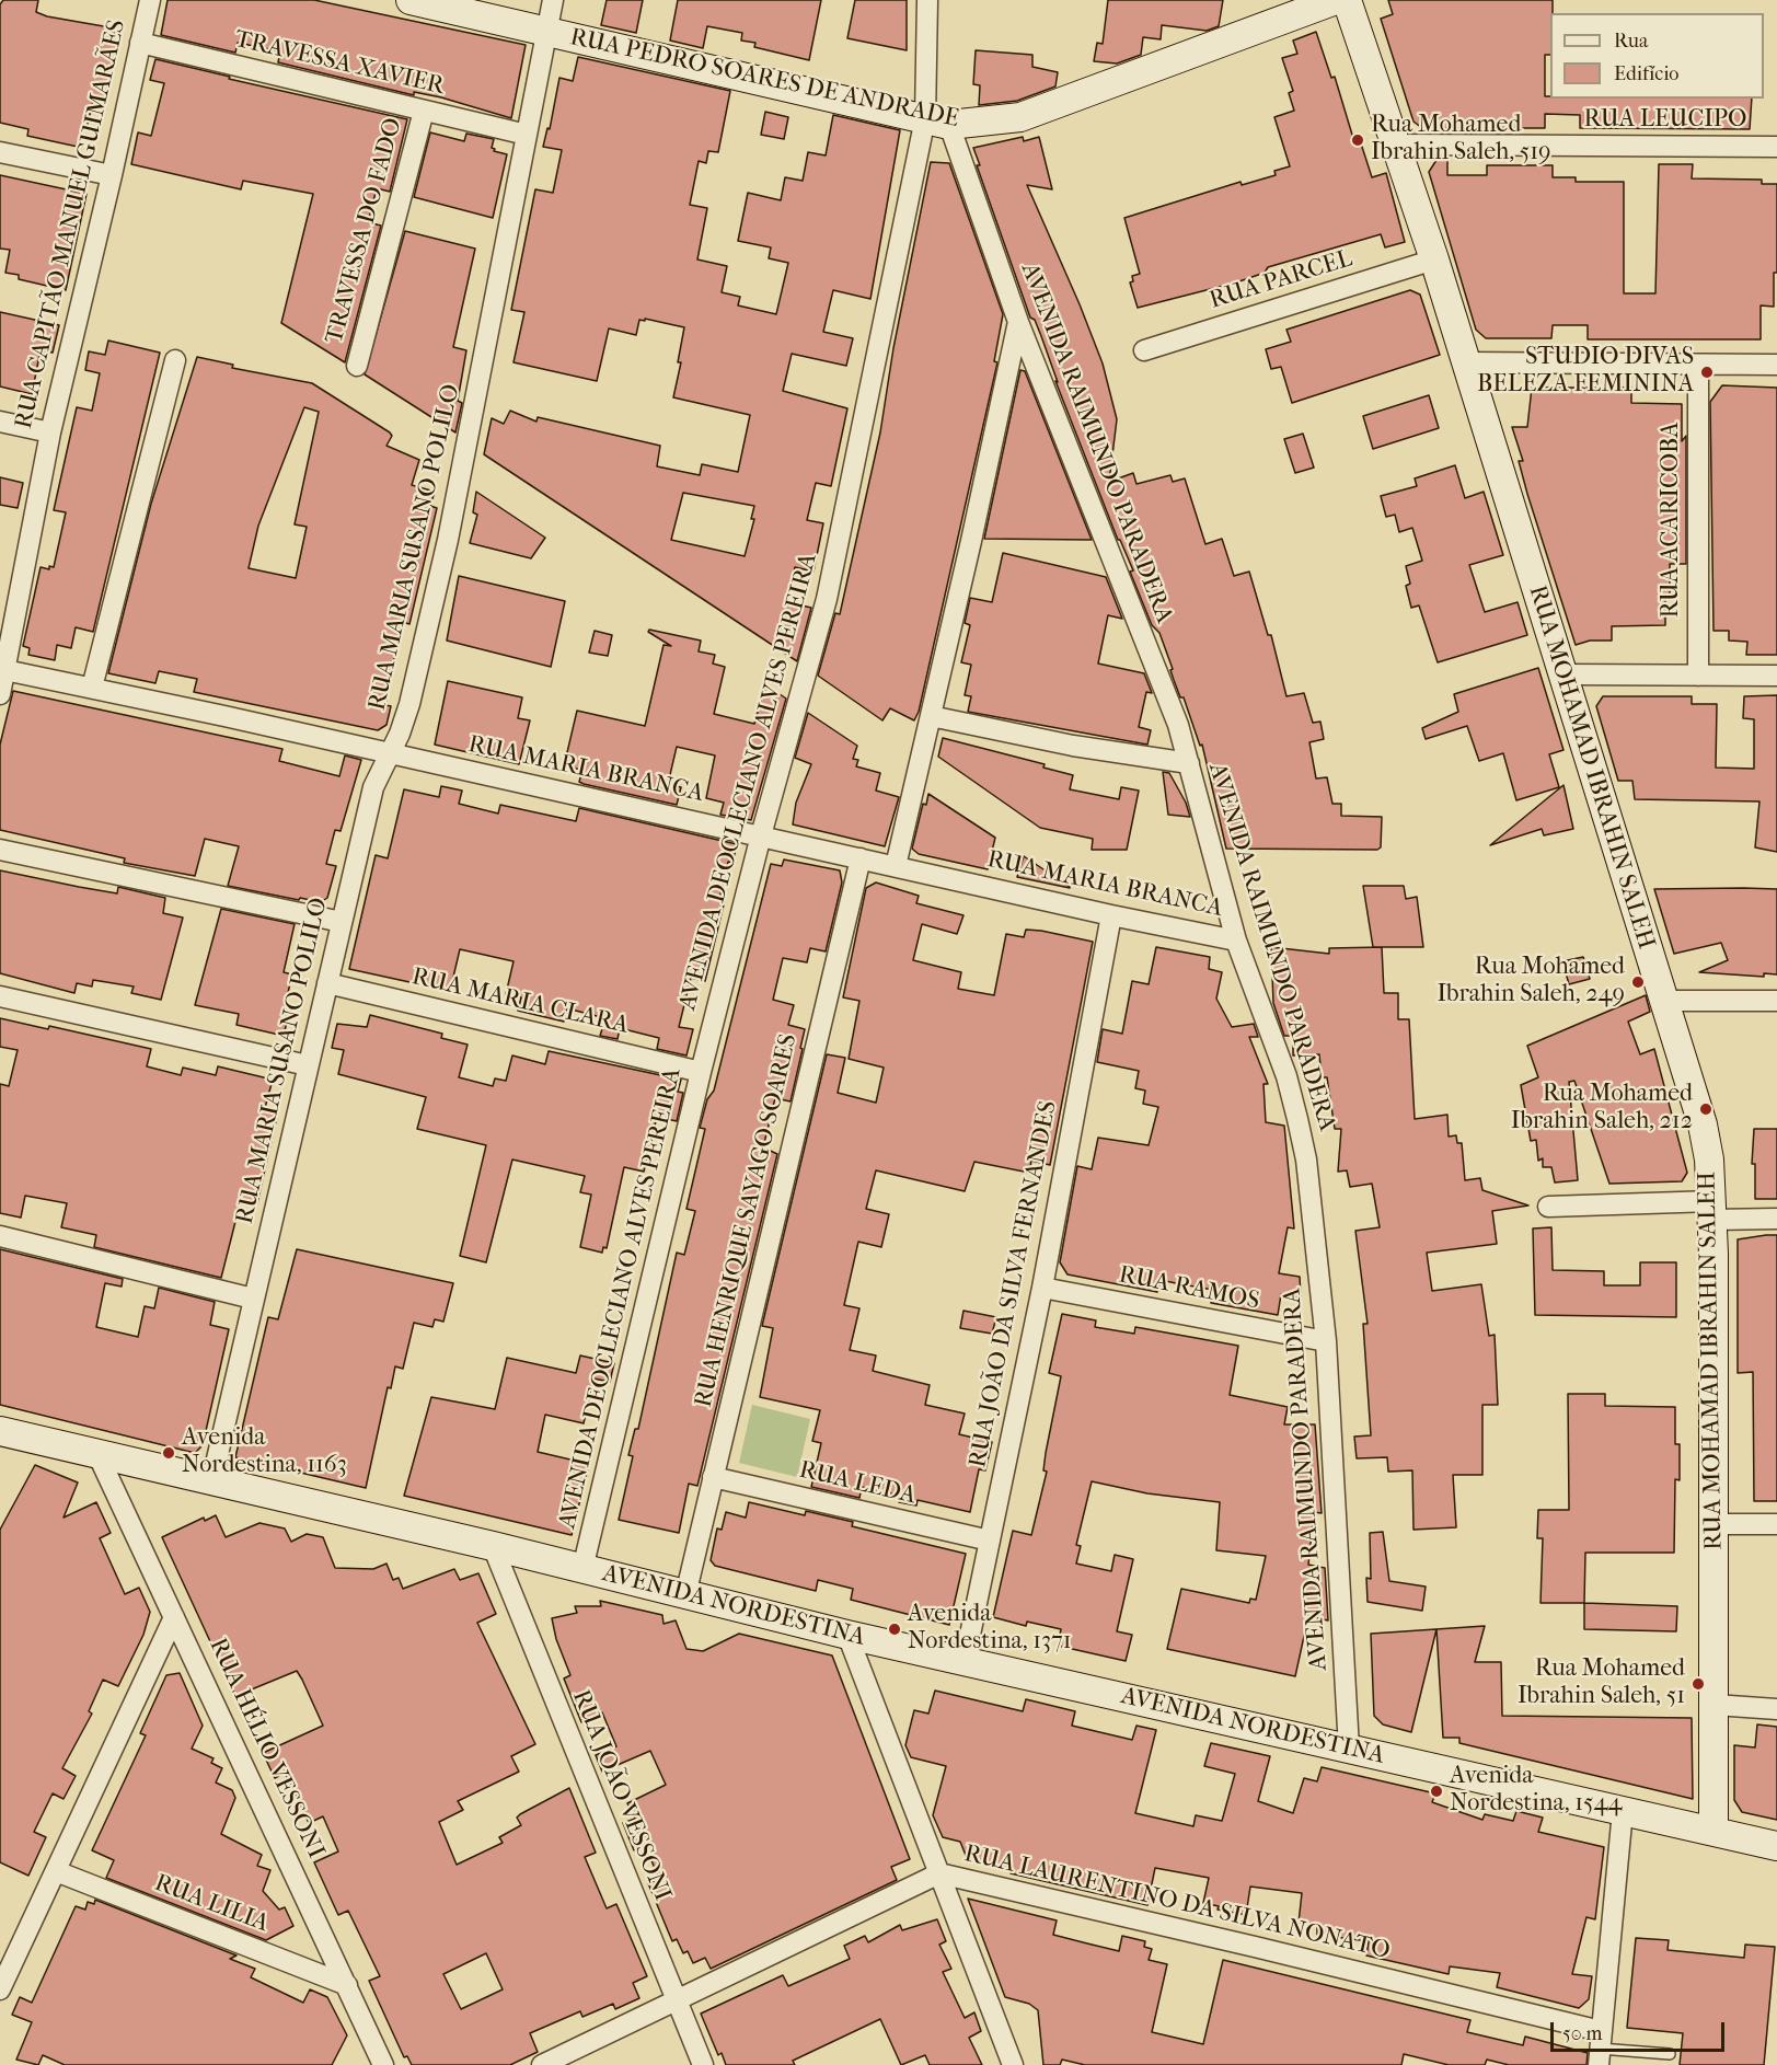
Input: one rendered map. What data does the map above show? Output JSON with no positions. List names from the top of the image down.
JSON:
{
  "streets": {
    "street": [
      "TRAVESSA XAVIER",
      "RUA PEDRO SOARES DE ANDRADE",
      "RUA LEUCIPO",
      "RUA CAPITÃO MANUEL GUIMARÃES",
      "TRAVESSA DO FADO",
      "RUA PARCEL",
      "AVENIDA RAIMUNDO PARADERA",
      "RUA ACARICOBA",
      "RUA MARIA SUSANO POLILO",
      "RUA MOHAMAD IBRAHIN SALEH",
      "RUA MARIA BRANCA",
      "AVENIDA DEOCLECIANO ALVES PEREIRA",
      "RUA MARIA CLARA",
      "RUA HENRIQUE SAYAGO SOARES",
      "RUA JOÃO DA SILVA FERNANDES",
      "RUA RAMOS",
      "RUA LEDA",
      "AVENIDA NORDESTINA",
      "RUA HÉLIO VESSONI",
      "RUA JOÃO VESSONI",
      "RUA LAURENTINO DA SILVA NONATO",
      "RUA LILIA"
    ]
  },
  "crossings": [
    ["TRAVESSA XAVIER", "RUA CAPITÃO MANUEL GUIMARÃES"],
    ["TRAVESSA XAVIER", "TRAVESSA DO FADO"],
    ["TRAVESSA XAVIER", "RUA MARIA SUSANO POLILO"],
    ["RUA PEDRO SOARES DE ANDRADE", "AVENIDA RAIMUNDO PARADERA"],
    ["RUA PEDRO SOARES DE ANDRADE", "RUA MARIA SUSANO POLILO"],
    ["RUA PEDRO SOARES DE ANDRADE", "AVENIDA DEOCLECIANO ALVES PEREIRA"],
    ["RUA LEUCIPO", "RUA MOHAMAD IBRAHIN SALEH"],
    ["RUA CAPITÃO MANUEL GUIMARÃES", "RUA MARIA BRANCA"],
    ["RUA PARCEL", "RUA MOHAMAD IBRAHIN SALEH"],
    ["AVENIDA RAIMUNDO PARADERA", "RUA MARIA BRANCA"],
    ["AVENIDA RAIMUNDO PARADERA", "AVENIDA DEOCLECIANO ALVES PEREIRA"],
    ["AVENIDA RAIMUNDO PARADERA", "RUA RAMOS"],
    ["AVENIDA RAIMUNDO PARADERA", "AVENIDA NORDESTINA"],
    ["RUA MARIA SUSANO POLILO", "RUA MARIA BRANCA"],
    ["RUA MARIA SUSANO POLILO", "RUA MARIA CLARA"],
    ["RUA MARIA SUSANO POLILO", "AVENIDA NORDESTINA"],
    ["RUA MOHAMAD IBRAHIN SALEH", "AVENIDA NORDESTINA"],
    ["RUA MARIA BRANCA", "AVENIDA DEOCLECIANO ALVES PEREIRA"],
    ["RUA MARIA BRANCA", "RUA HENRIQUE SAYAGO SOARES"],
    ["RUA MARIA BRANCA", "RUA JOÃO DA SILVA FERNANDES"],
    ["AVENIDA DEOCLECIANO ALVES PEREIRA", "RUA MARIA CLARA"],
    ["AVENIDA DEOCLECIANO ALVES PEREIRA", "AVENIDA NORDESTINA"],
    ["RUA HENRIQUE SAYAGO SOARES", "RUA LEDA"],
    ["RUA HENRIQUE SAYAGO SOARES", "AVENIDA NORDESTINA"],
    ["RUA JOÃO DA SILVA FERNANDES", "RUA RAMOS"],
    ["RUA JOÃO DA SILVA FERNANDES", "RUA LEDA"],
    ["RUA JOÃO DA SILVA FERNANDES", "AVENIDA NORDESTINA"],
    ["AVENIDA NORDESTINA", "RUA HÉLIO VESSONI"],
    ["AVENIDA NORDESTINA", "RUA JOÃO VESSONI"],
    ["RUA HÉLIO VESSONI", "RUA LILIA"],
    ["RUA JOÃO VESSONI", "RUA LAURENTINO DA SILVA NONATO"]
  ],
  "places": [
    "Rua Mohamed Ibrahin Saleh, 519",
    "STUDIO DIVAS BELEZA FEMININA",
    "Rua Mohamed Ibrahin Saleh, 249",
    "Rua Mohamed Ibrahin Saleh, 212",
    "Avenida Nordestina, 1163",
    "Avenida Nordestina, 1371",
    "Rua Mohamed Ibrahin Saleh, 51",
    "Avenida Nordestina, 1544"
  ],
  "legend": ["Rua", "Edifício"],
  "scale_bar": "50 m"
}
